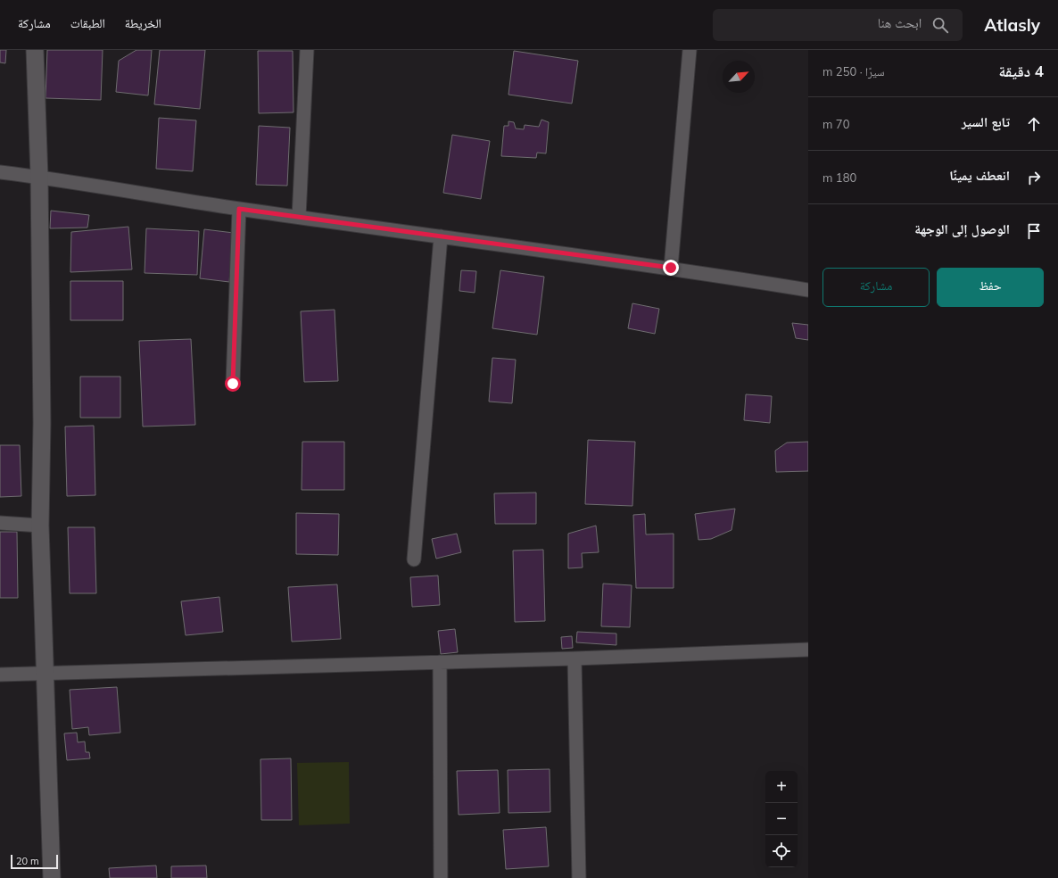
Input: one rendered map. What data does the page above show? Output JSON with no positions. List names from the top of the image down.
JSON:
{
  "scale_bar": "20 m",
  "north": "top right",
  "page": {
    "header": "Atlasly",
    "search": "ابحث هنا",
    "nav": ["الخريطة", "الطبقات", "مشاركة"],
    "heading": ["4 دقيقة", "سيرًا · 250 m"],
    "list": [
      ["تابع السير", "70 m"],
      ["انعطف يمينًا", "180 m"],
      "الوصول إلى الوجهة"
    ],
    "buttons": ["حفظ", "مشاركة"],
    "map_buttons": ["+", "−"],
    "scale": "20 m"
  }
}
